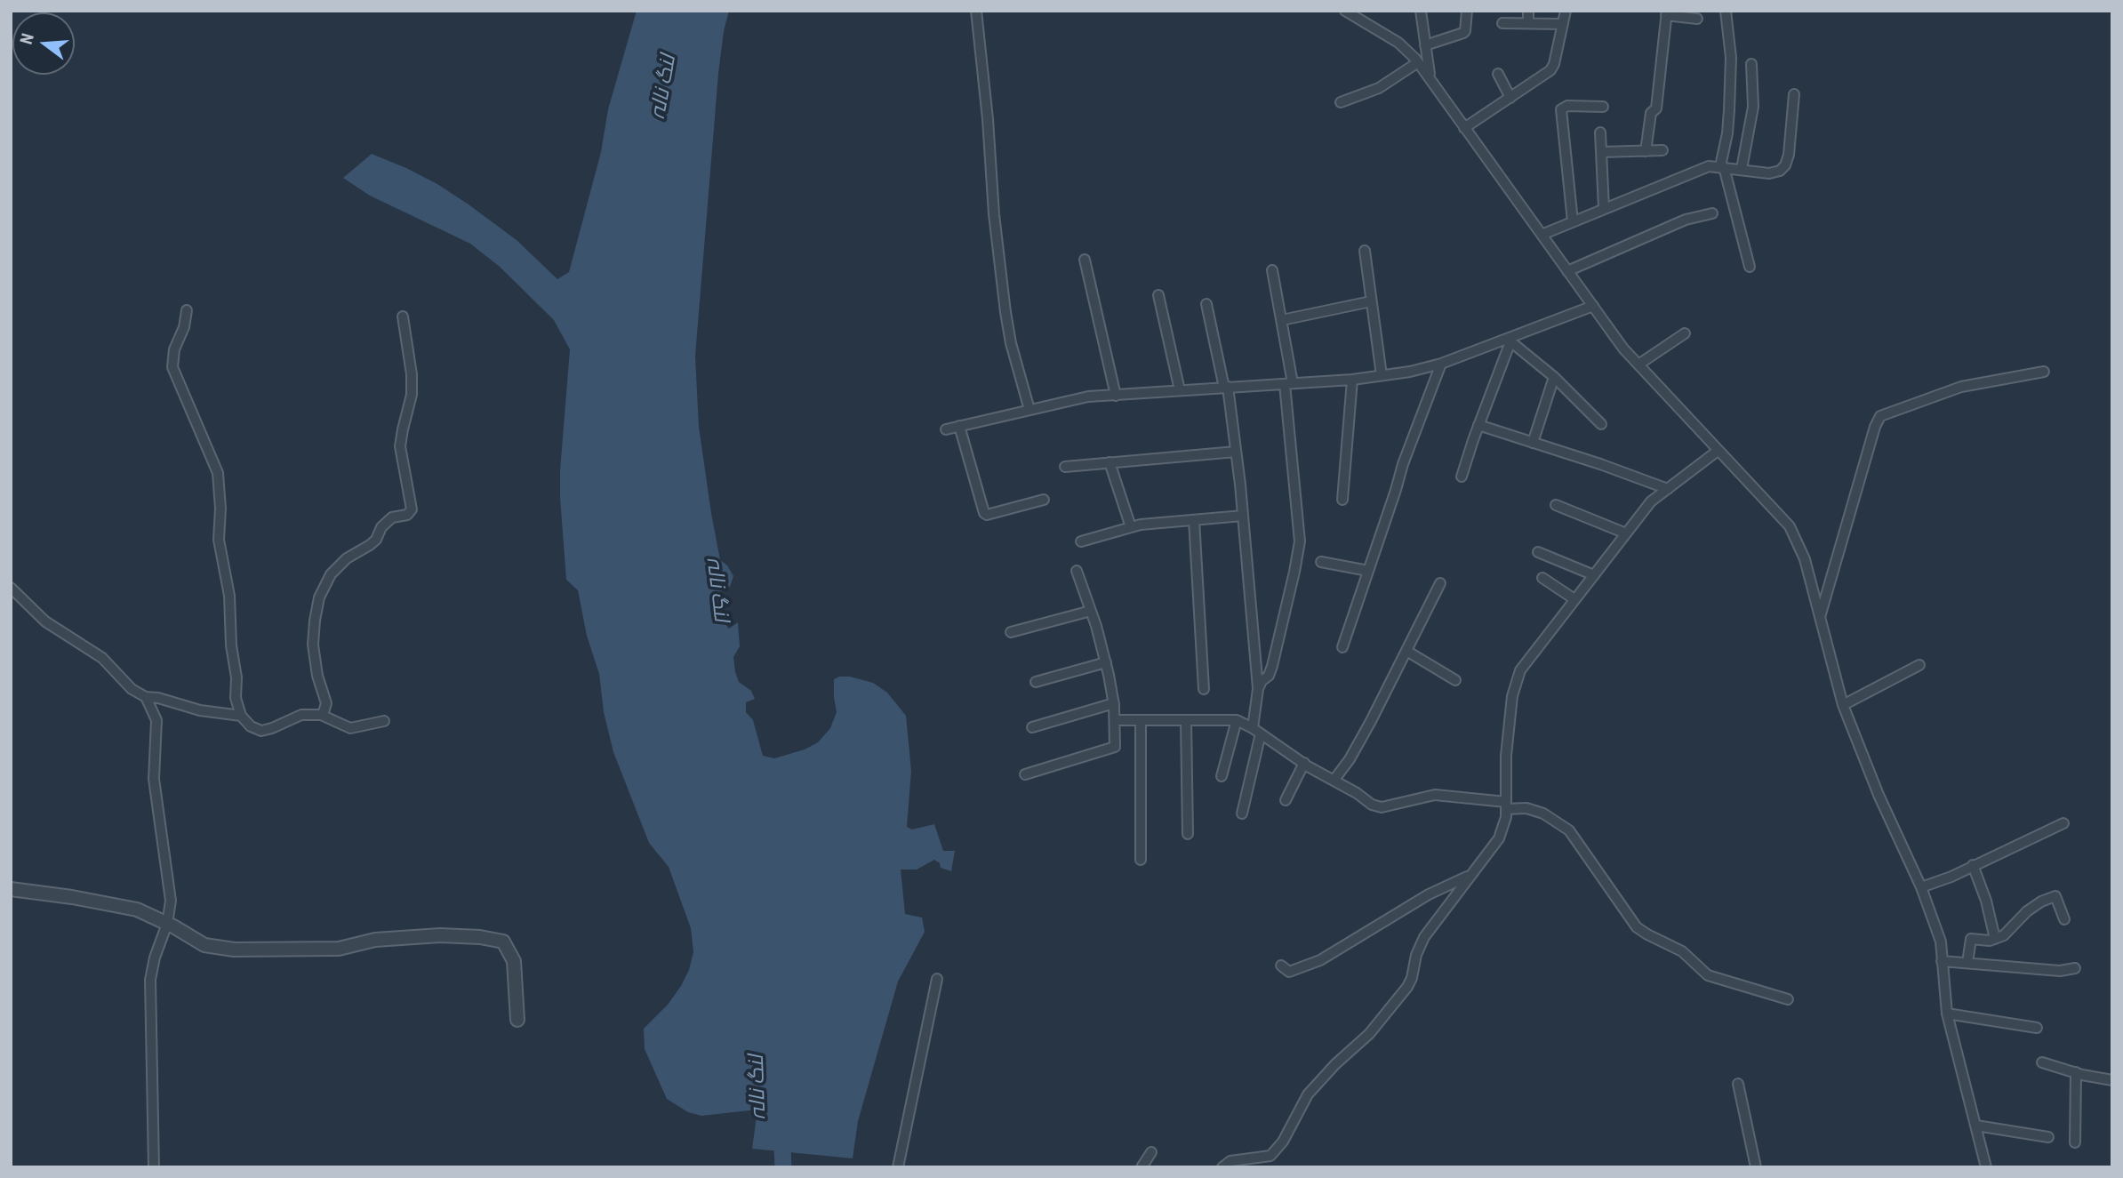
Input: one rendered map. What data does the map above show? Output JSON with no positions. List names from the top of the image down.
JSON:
{
  "water": ["لنگ نالہ"],
  "north": "left"
}
